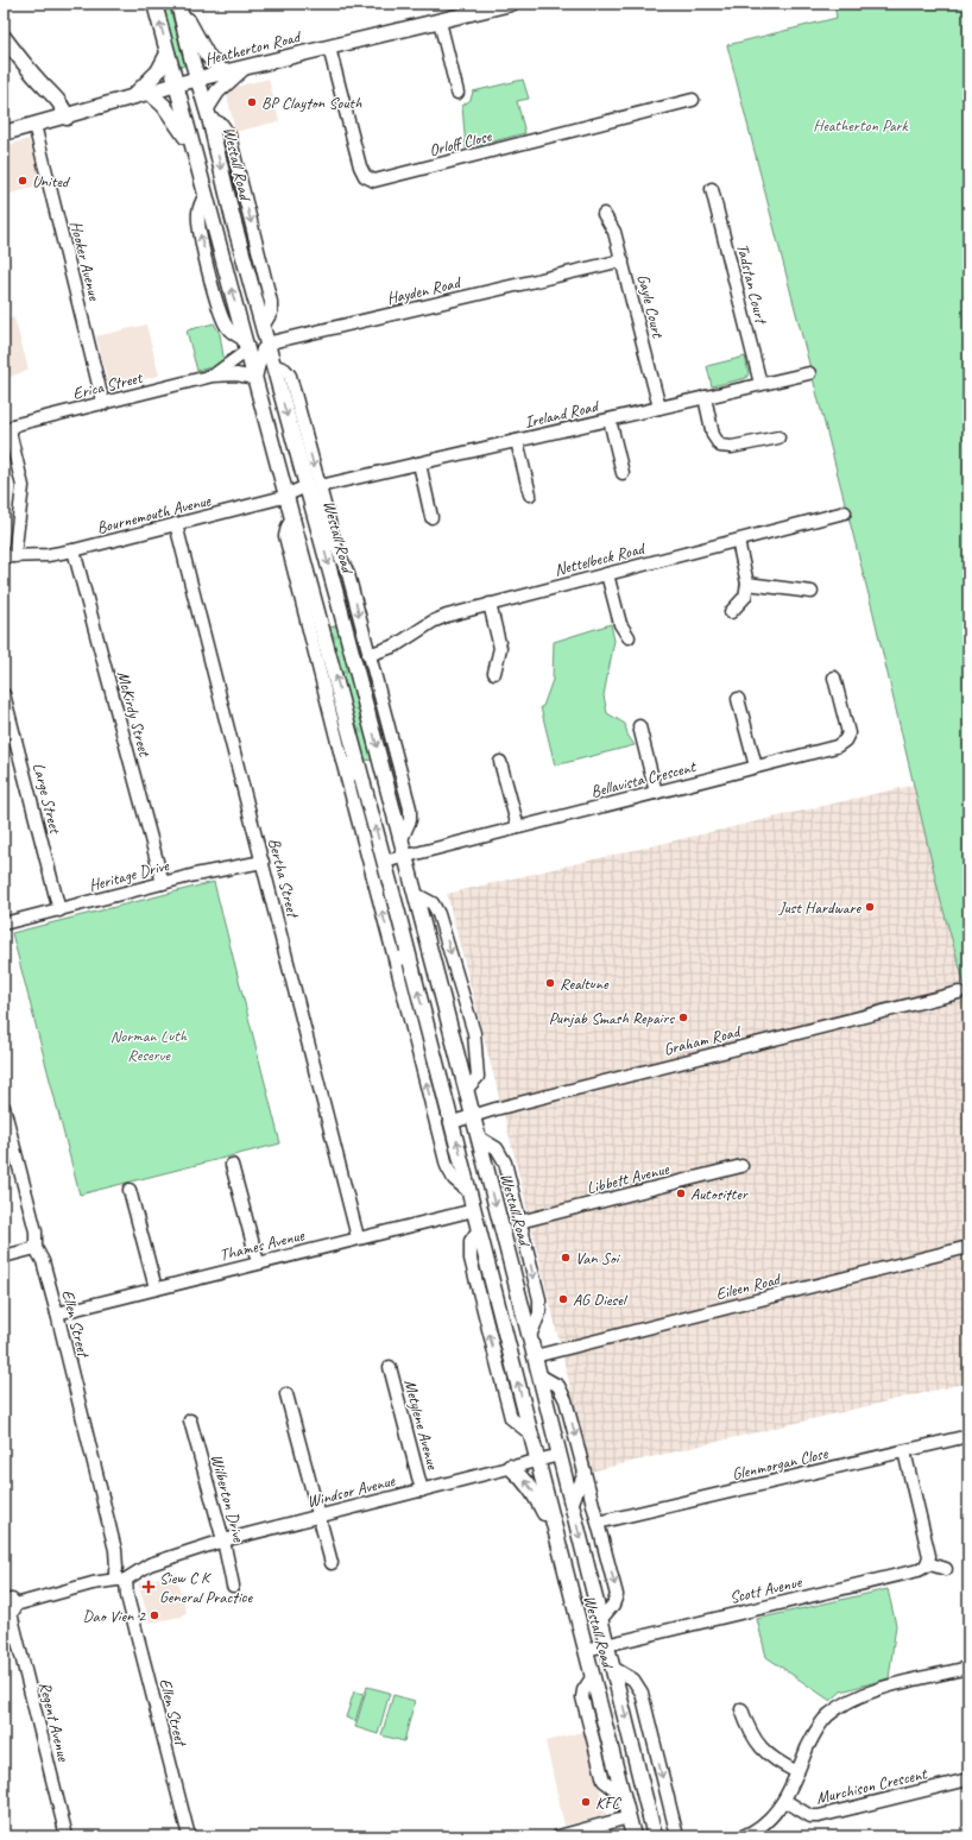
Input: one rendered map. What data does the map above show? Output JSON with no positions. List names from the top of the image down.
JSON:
{
  "streets": {
    "main road": ["Heatherton Road", "Westall Road"],
    "street": [
      "Orloff Close",
      "Hooker Avenue",
      "Tadstan Court",
      "Hayden Road",
      "Gayle Court",
      "Erica Street",
      "Ireland Road",
      "Bournemouth Avenue",
      "Nettelbeck Road",
      "McKirdy Street",
      "Bellavista Crescent",
      "Large Street",
      "Heritage Drive",
      "Bertha Street",
      "Graham Road",
      "Libbett Avenue",
      "Thames Avenue",
      "Eileen Road",
      "Ellen Street",
      "Metylene Avenue",
      "Glenmorgan Close",
      "Windsor Avenue",
      "Wilberton Drive",
      "Scott Avenue",
      "Regent Avenue",
      "Murchison Crescent"
    ]
  },
  "crossings": [
    ["Heatherton Road", "Orloff Close"],
    ["Heatherton Road", "Westall Road"],
    ["Heatherton Road", "Hooker Avenue"],
    ["Westall Road", "Hayden Road"],
    ["Westall Road", "Erica Street"],
    ["Westall Road", "Ireland Road"],
    ["Westall Road", "Bournemouth Avenue"],
    ["Westall Road", "Nettelbeck Road"],
    ["Westall Road", "Bellavista Crescent"],
    ["Westall Road", "Graham Road"],
    ["Westall Road", "Libbett Avenue"],
    ["Westall Road", "Thames Avenue"],
    ["Westall Road", "Eileen Road"],
    ["Westall Road", "Glenmorgan Close"],
    ["Westall Road", "Windsor Avenue"],
    ["Westall Road", "Scott Avenue"],
    ["Hooker Avenue", "Erica Street"],
    ["Tadstan Court", "Ireland Road"],
    ["Hayden Road", "Gayle Court"],
    ["Gayle Court", "Ireland Road"],
    ["Erica Street", "Bournemouth Avenue"],
    ["Ireland Road", "Bournemouth Avenue"],
    ["Bournemouth Avenue", "McKirdy Street"],
    ["Bournemouth Avenue", "Bertha Street"],
    ["McKirdy Street", "Heritage Drive"],
    ["Large Street", "Heritage Drive"],
    ["Heritage Drive", "Bertha Street"],
    ["Bertha Street", "Thames Avenue"],
    ["Thames Avenue", "Ellen Street"],
    ["Ellen Street", "Windsor Avenue"],
    ["Metylene Avenue", "Windsor Avenue"],
    ["Windsor Avenue", "Wilberton Drive"],
    ["Windsor Avenue", "Regent Avenue"]
  ],
  "parks": ["Heatherton Park", "Norman Luth Reserve"],
  "places": {
    "other": [
      "BP Clayton South",
      "United",
      "Just Hardware",
      "Realtune",
      "Punjab Smash Repairs",
      "Autositter",
      "Van Soi",
      "AG Diesel",
      "Dao Vien 2",
      "KFC"
    ],
    "health": ["Siew C K General Practice"]
  }
}
